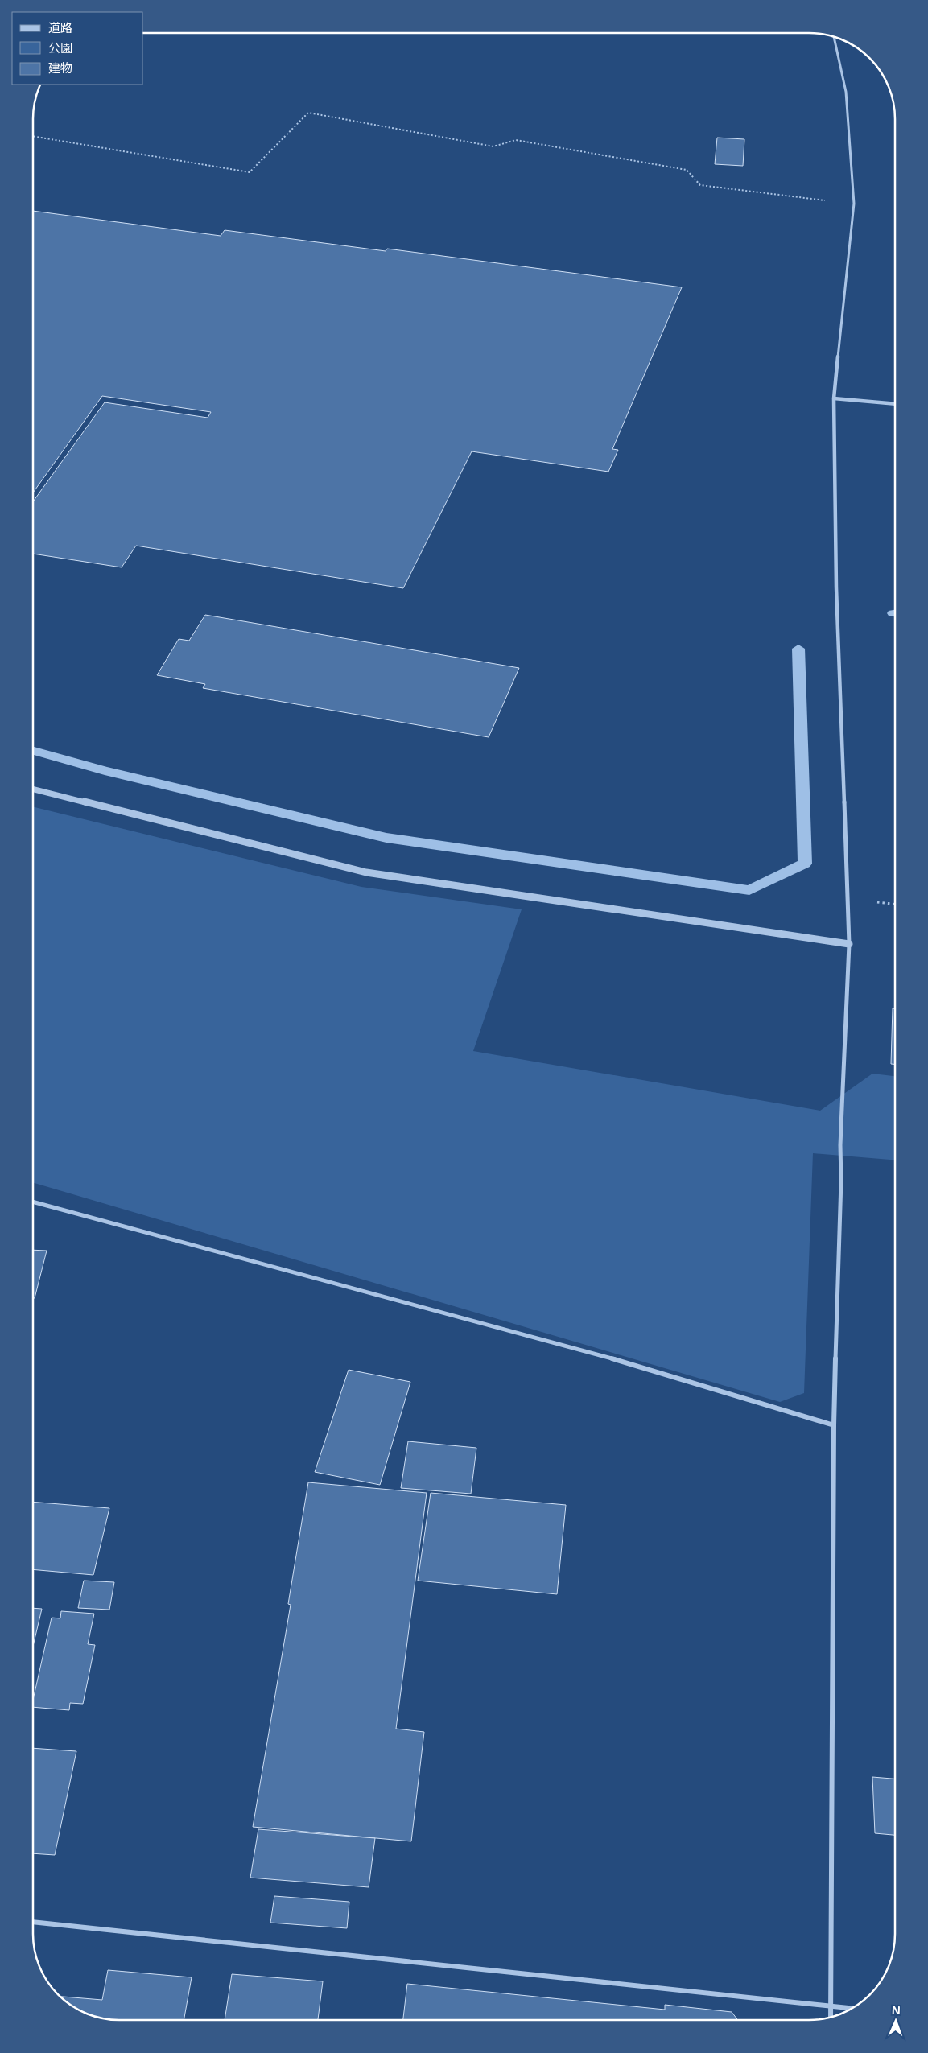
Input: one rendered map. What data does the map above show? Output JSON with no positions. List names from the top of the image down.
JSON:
{
  "legend": ["道路", "公園", "建物"],
  "north": "top"
}
